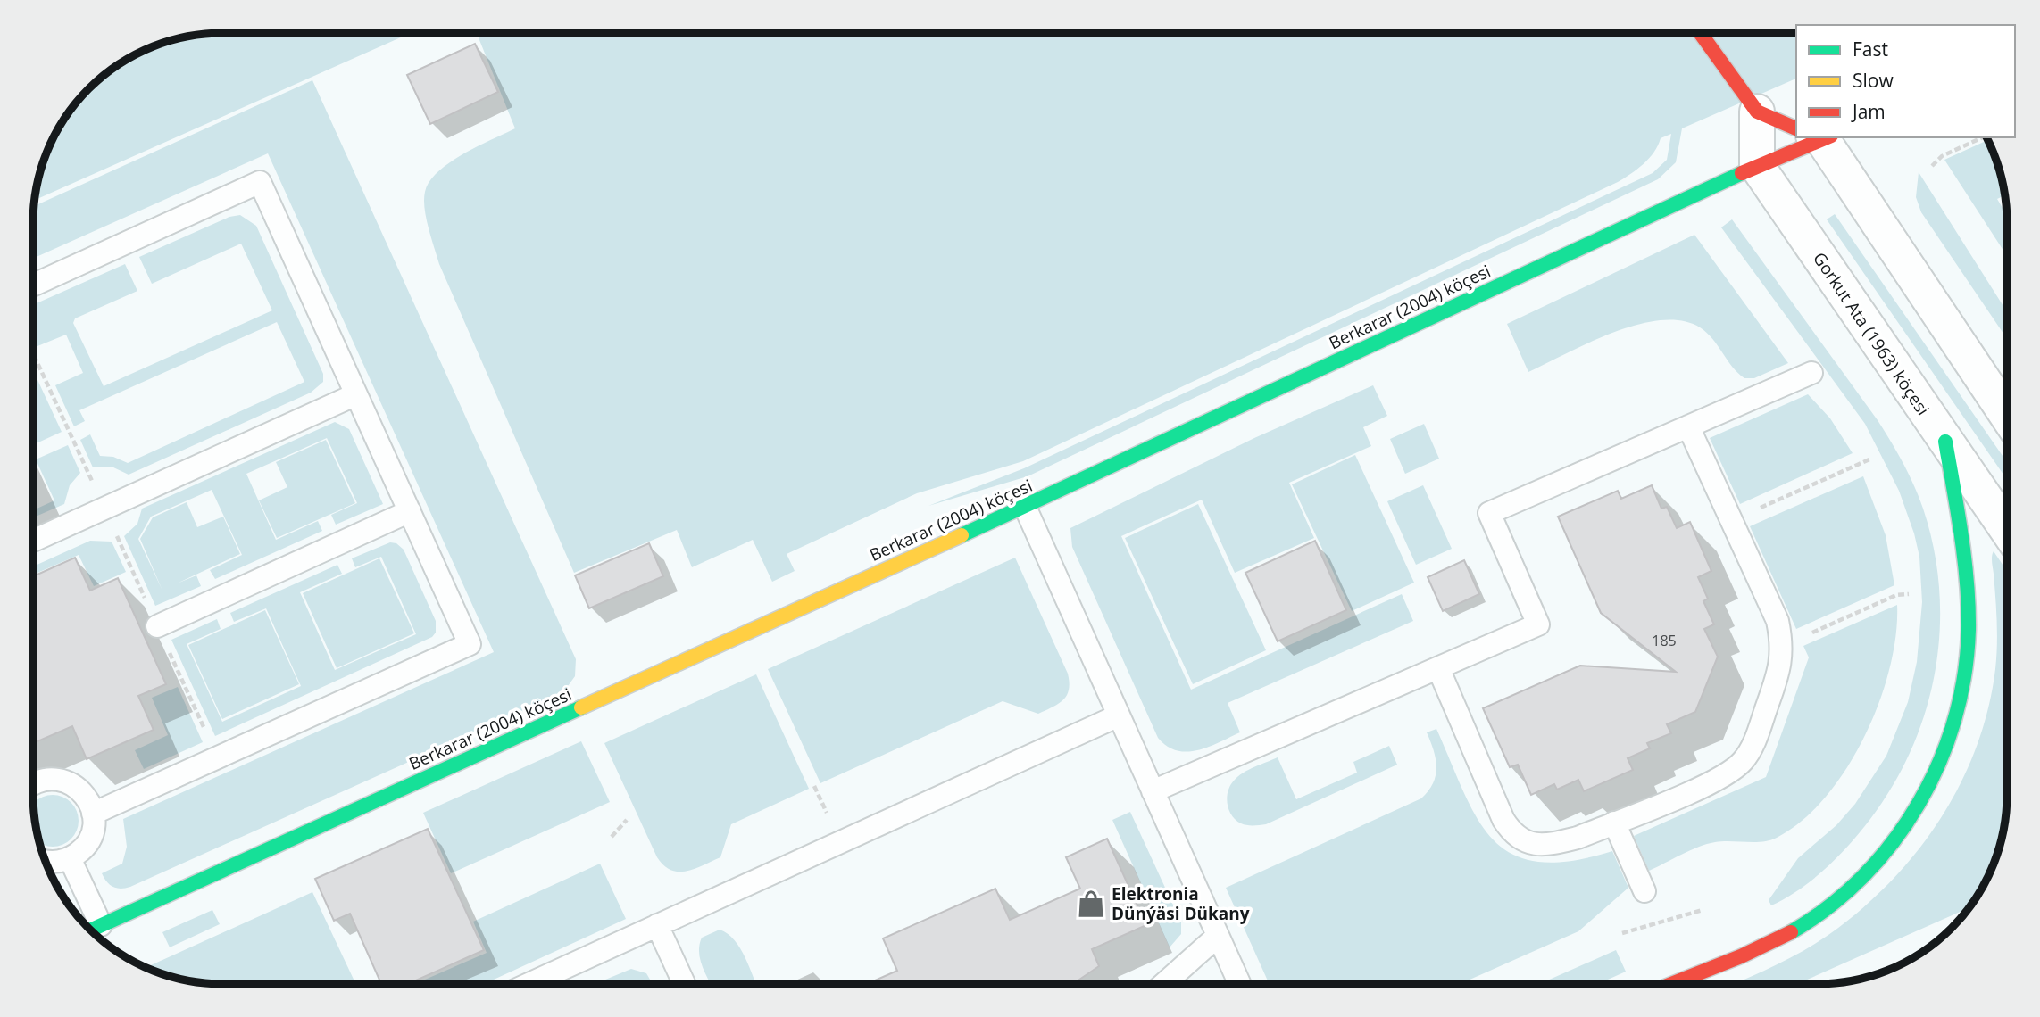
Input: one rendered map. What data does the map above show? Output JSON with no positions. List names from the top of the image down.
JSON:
{
  "streets": {
    "street": ["Berkarar (2004) köçesi", "Gorkut Ata (1963) köçesi"]
  },
  "crossings": [
    ["Berkarar (2004) köçesi", "Gorkut Ata (1963) köçesi"]
  ],
  "places": {
    "shop": ["Elektronia Dünýäsi Dükany"]
  },
  "house_numbers": ["185"],
  "legend": ["Fast", "Slow", "Jam"]
}
